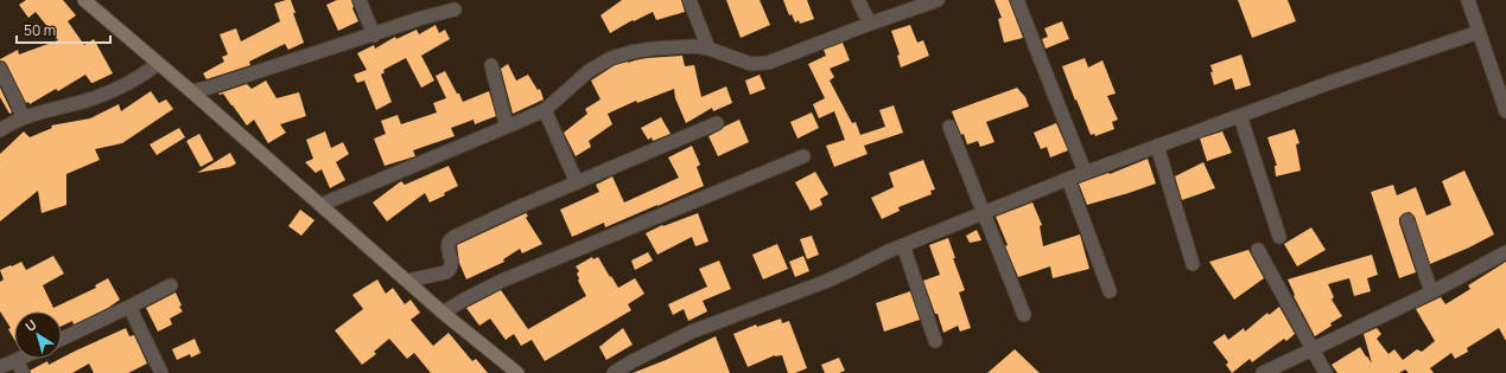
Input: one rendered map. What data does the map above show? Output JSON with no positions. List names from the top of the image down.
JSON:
{
  "scale_bar": "50 m",
  "north": "top left"
}
